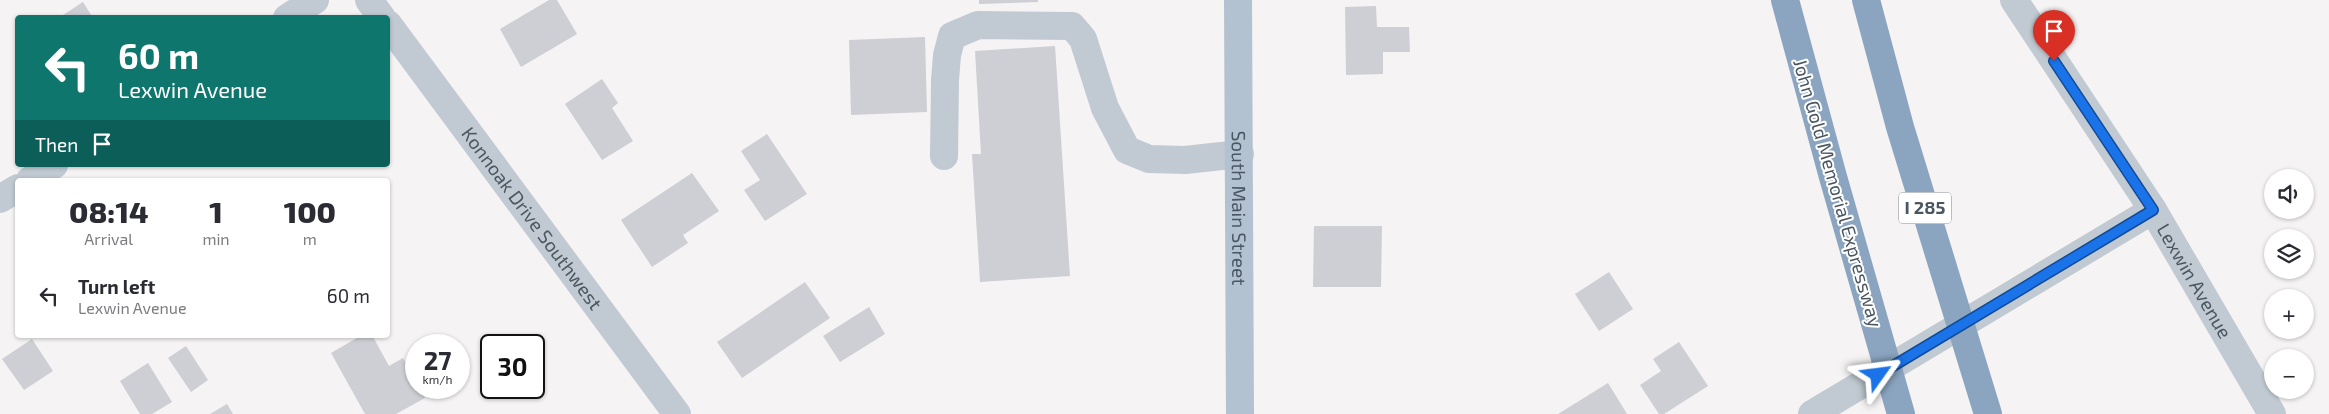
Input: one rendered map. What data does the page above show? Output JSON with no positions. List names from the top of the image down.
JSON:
{
  "streets": {
    "highway": ["John Gold Memorial Expressway", "I 285"],
    "main road": ["South Main Street"],
    "street": ["Konnoak Drive Southwest", "Lexwin Avenue"]
  },
  "page": {
    "turn": ["60 m", "Lexwin Avenue"],
    "then": "Then",
    "map_buttons": ["+", "−"],
    "eta": [
      "08:14",
      "Arrival",
      "1",
      "min",
      "100",
      "m"
    ],
    "list": [
      {
        "name": "Turn left",
        "note": "Lexwin Avenue",
        "value": "60 m"
      }
    ],
    "speed": "27 km/h",
    "limit": "30"
  }
}
